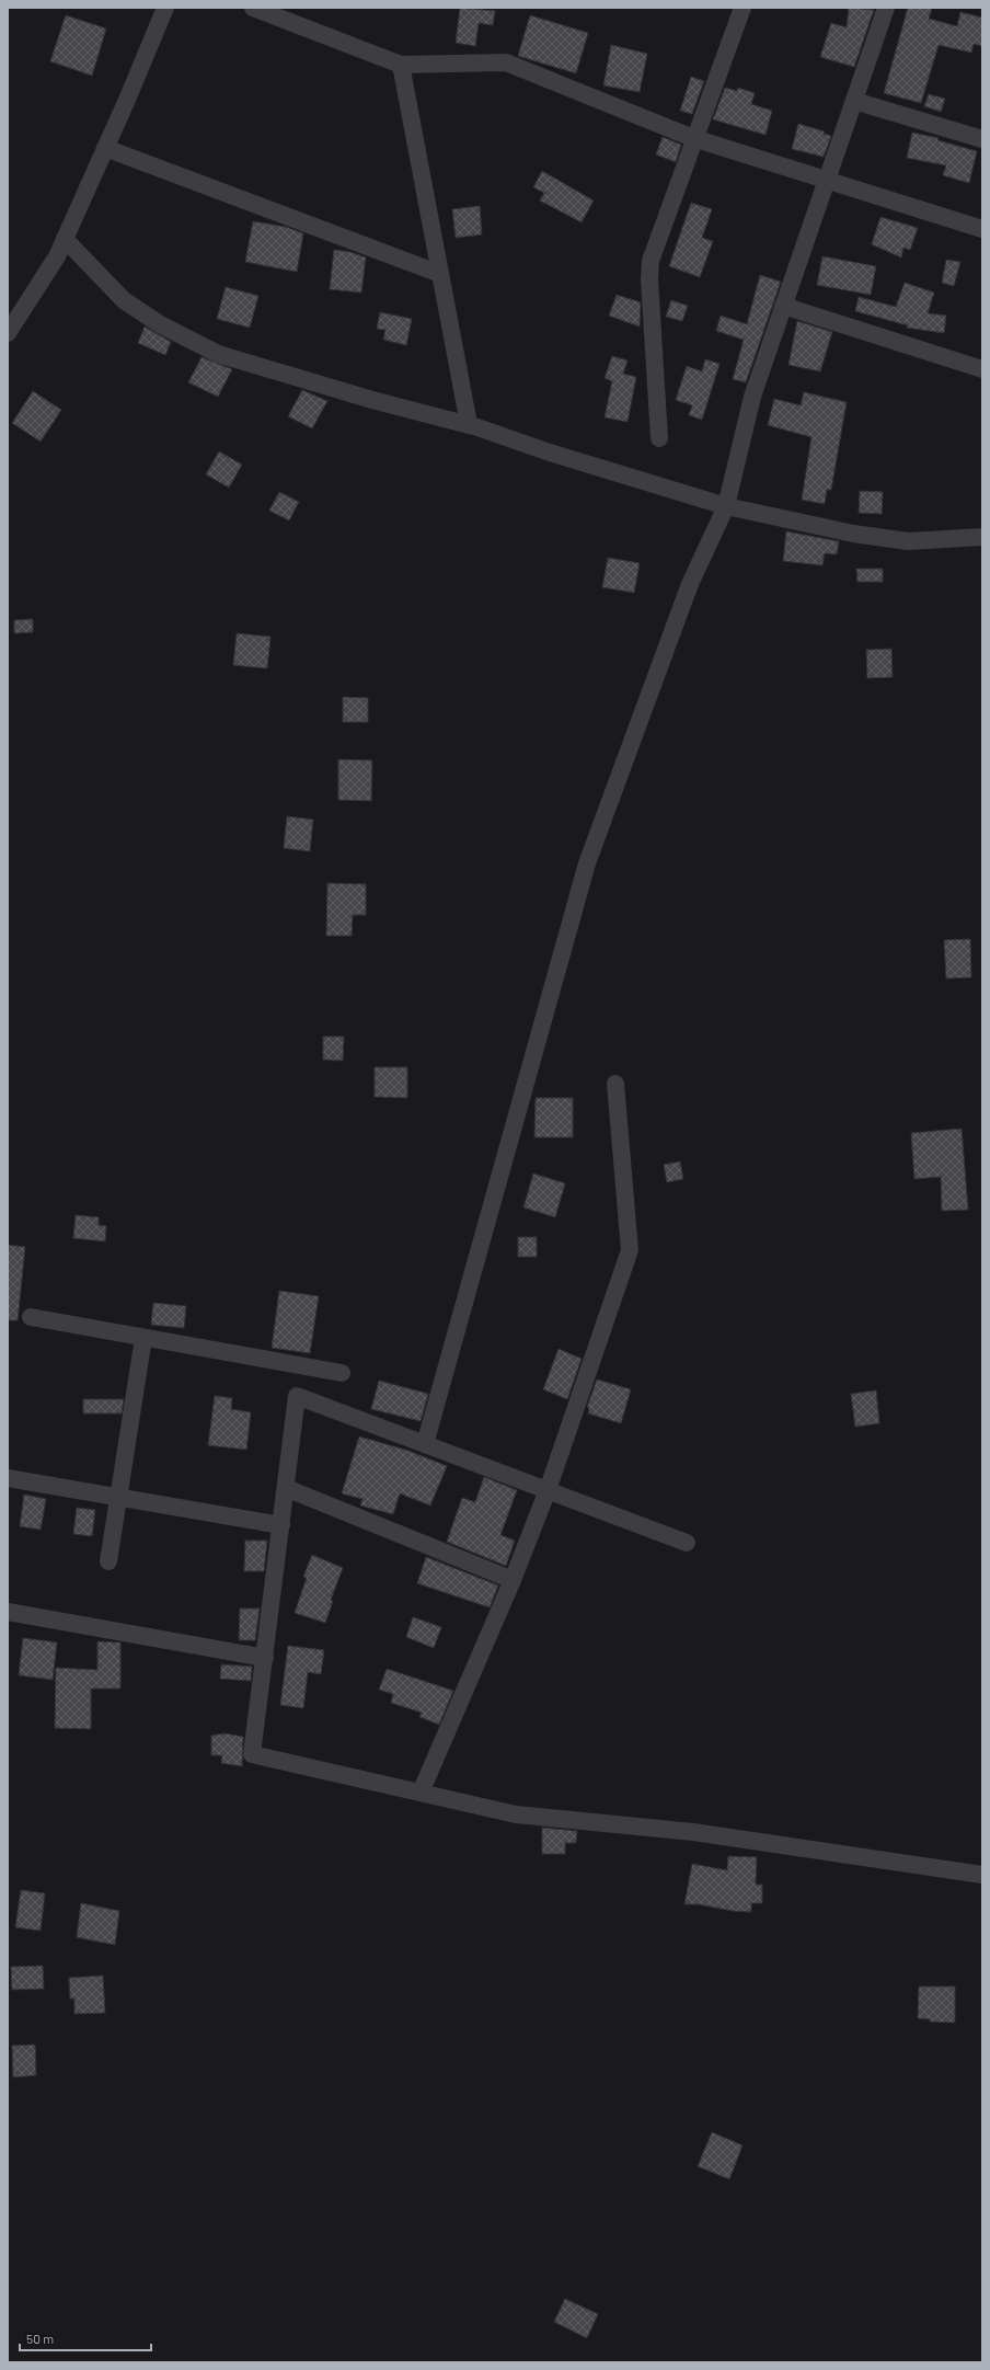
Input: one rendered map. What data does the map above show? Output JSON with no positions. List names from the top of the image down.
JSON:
{
  "scale_bar": "50 m"
}
